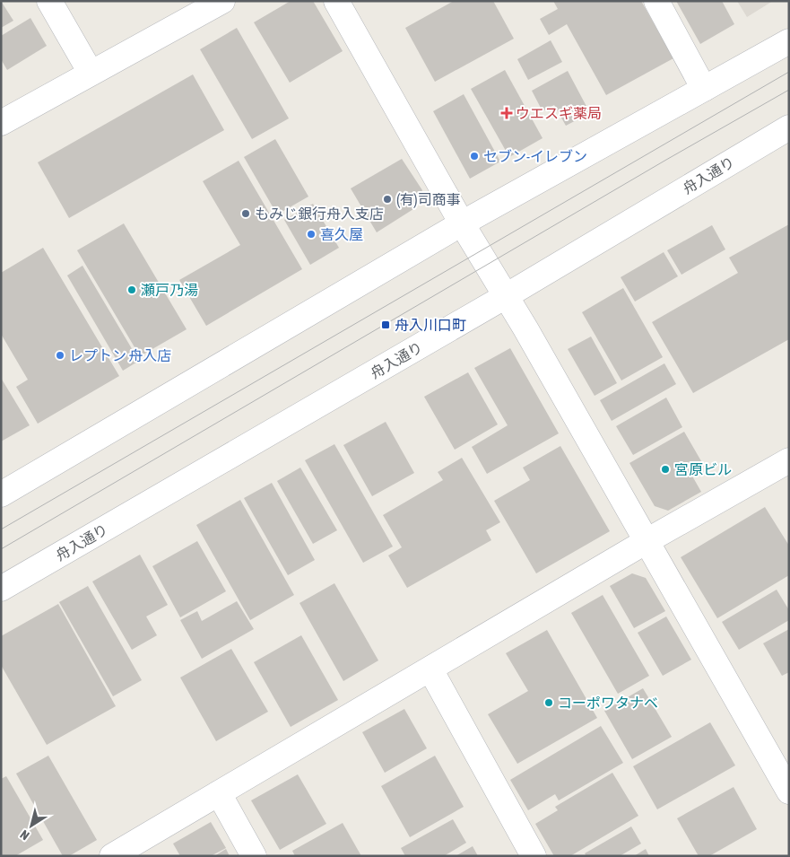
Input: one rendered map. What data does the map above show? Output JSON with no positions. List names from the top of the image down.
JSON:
{
  "streets": {
    "street": ["舟入通り"]
  },
  "places": {
    "health": ["ウエスギ薬局"],
    "other": [
      "セブン-イレブン",
      "(有)司商事",
      "もみじ銀行舟入支店",
      "喜久屋",
      "瀬戸乃湯",
      "レプトン 舟入店",
      "宮原ビル",
      "コーポワタナベ"
    ],
    "transit": ["舟入川口町"]
  },
  "north": "bottom left"
}
